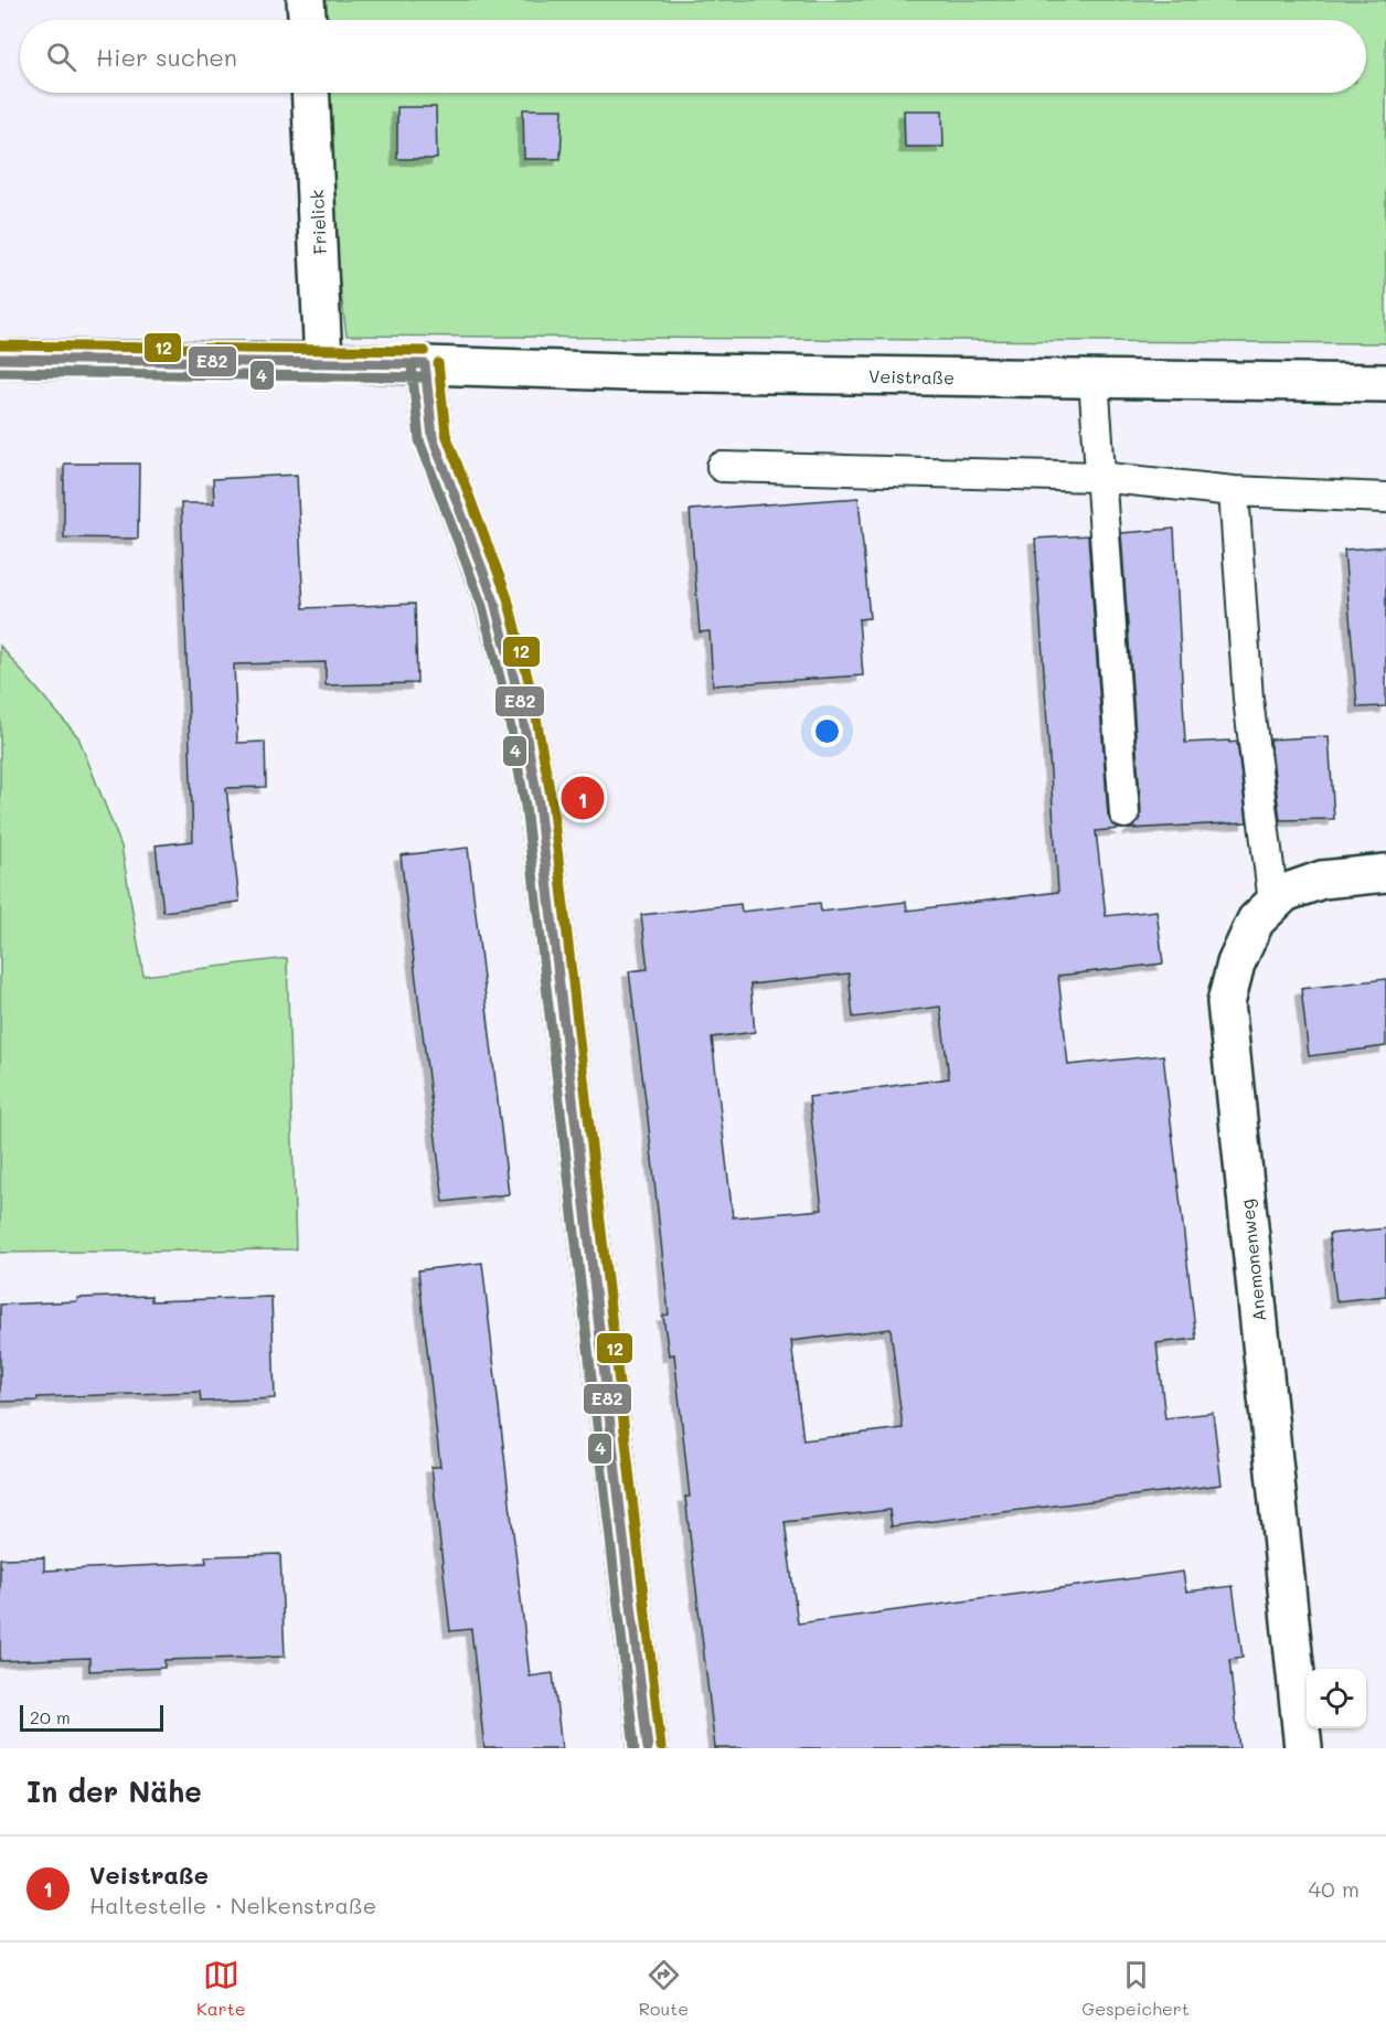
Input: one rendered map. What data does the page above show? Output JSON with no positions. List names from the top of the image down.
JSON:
{
  "streets": {
    "street": ["Frielick", "Veistraße", "Anemonenweg"]
  },
  "crossings": [
    ["Frielick", "Veistraße"]
  ],
  "lines": ["transit line 12", "transit line E82", "transit line 4"],
  "scale_bar": "20 m",
  "page": {
    "search": "Hier suchen",
    "pins": "1",
    "scale": "20 m",
    "heading": "In der Nähe",
    "list": [
      {
        "mark": "1",
        "name": "Veistraße",
        "note": "Haltestelle · Nelkenstraße",
        "value": "40 m"
      }
    ],
    "nav": ["Karte", "Route", "Gespeichert"]
  }
}
